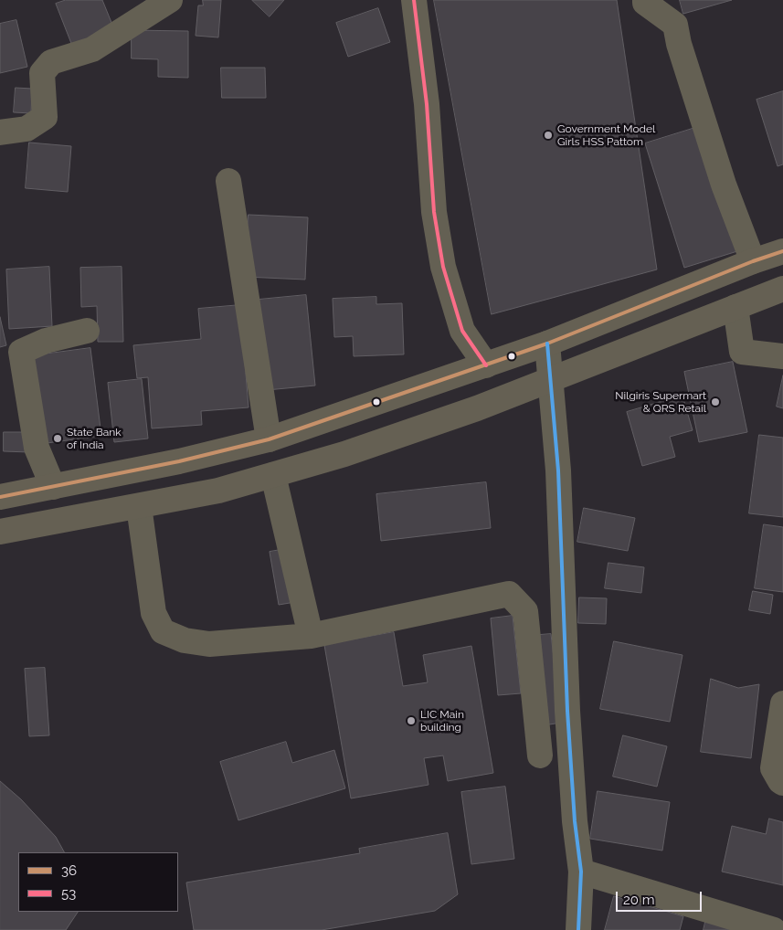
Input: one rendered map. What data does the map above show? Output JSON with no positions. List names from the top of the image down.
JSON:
{
  "places": [
    "Government Model Girls HSS Pattom",
    "Nilgiris Supermart & QRS Retail",
    "State Bank of India",
    "LIC Main building"
  ],
  "lines": ["transit line 53", "transit line 36"],
  "legend": ["36", "53"],
  "scale_bar": "20 m"
}
